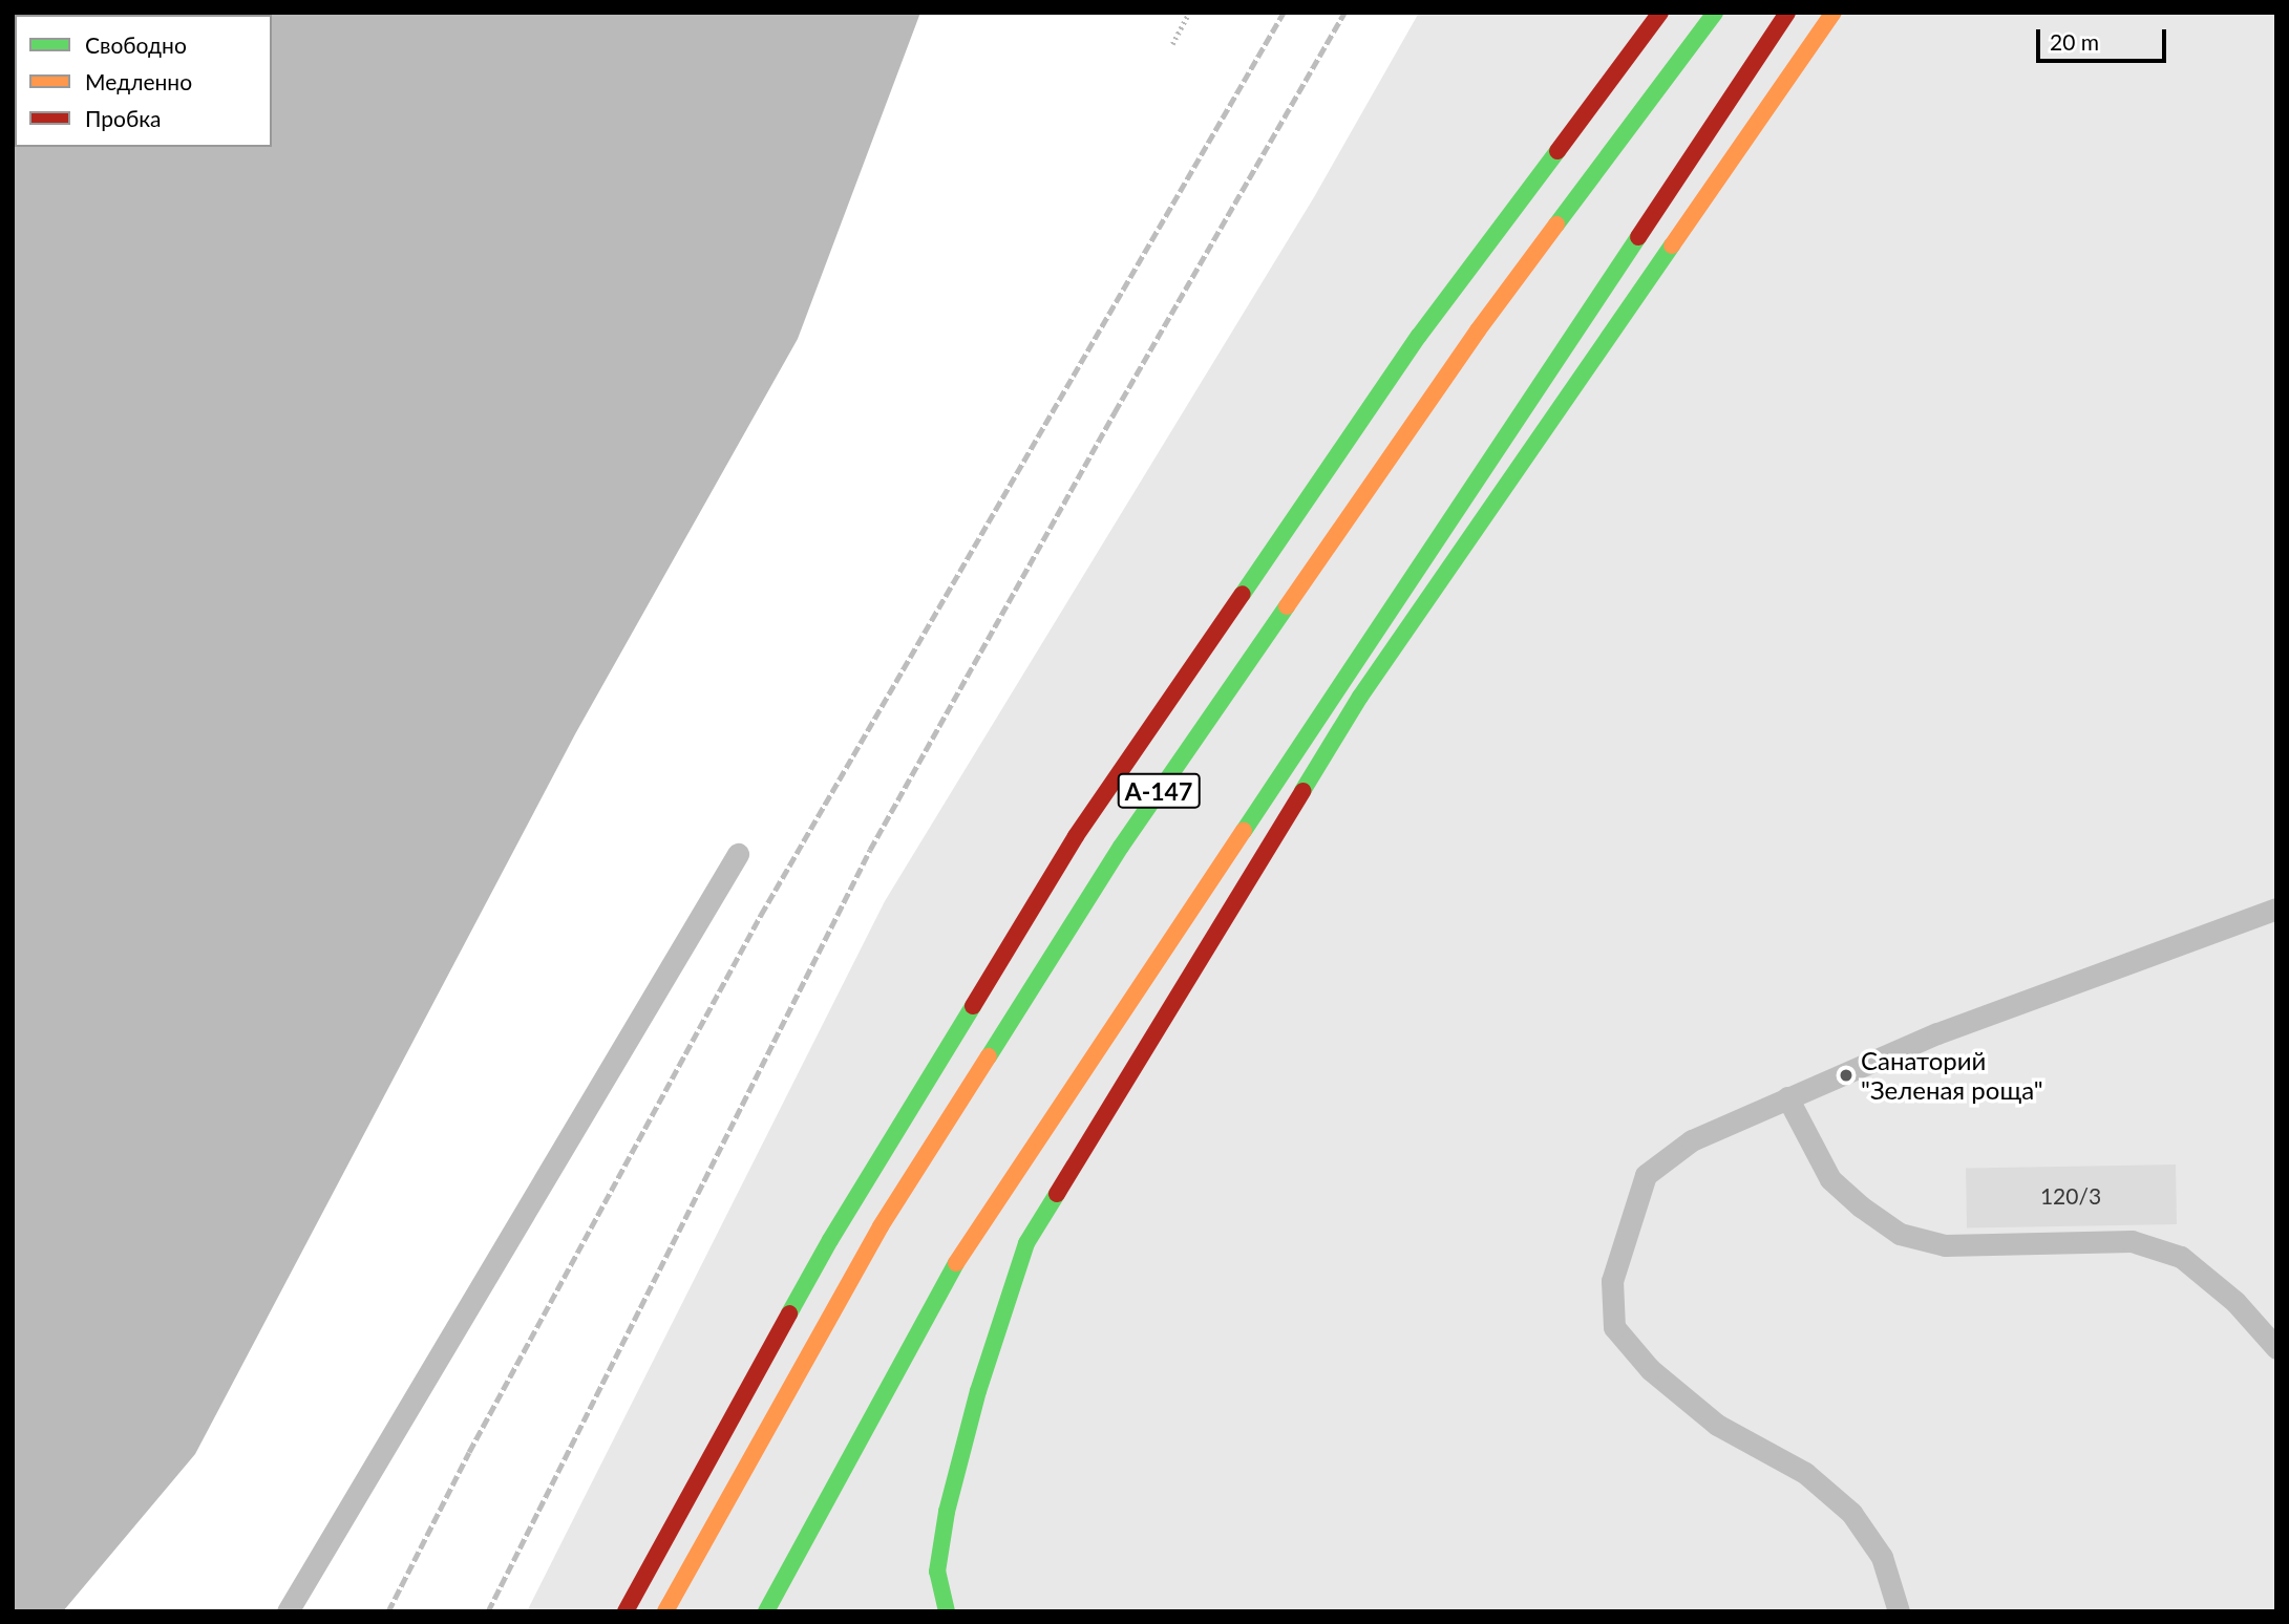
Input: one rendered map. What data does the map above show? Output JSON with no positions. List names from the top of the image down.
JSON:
{
  "streets": {
    "main road": ["А-147"]
  },
  "places": ["Санаторий \"Зеленая роща\""],
  "house_numbers": ["120/3"],
  "legend": ["Свободно", "Медленно", "Пробка"],
  "scale_bar": "20 m"
}
